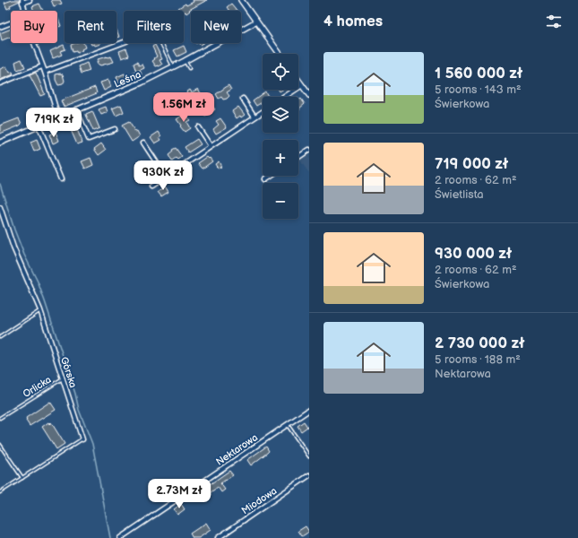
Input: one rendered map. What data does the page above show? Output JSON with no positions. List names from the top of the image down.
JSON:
{
  "streets": {
    "street": [
      "Leśna",
      "Górska",
      "Nektarowa",
      "Miodowa"
    ],
    "lane": ["Orlicka"]
  },
  "crossings": [
    ["Górska", "Orlicka"]
  ],
  "page": {
    "heading": "4 homes",
    "chip": [
      "Buy",
      "Rent",
      "Filters",
      "New"
    ],
    "list": [
      {
        "name": "1 560 000 zł",
        "note": "5 rooms · 143 m² · Świerkowa"
      },
      {
        "name": "719 000 zł",
        "note": "2 rooms · 62 m² · Świetlista"
      },
      {
        "name": "930 000 zł",
        "note": "2 rooms · 62 m² · Świerkowa"
      },
      {
        "name": "2 730 000 zł",
        "note": "5 rooms · 188 m² · Nektarowa"
      }
    ],
    "map_buttons": ["+", "−"],
    "price": [
      "1.56M zł",
      "719K zł",
      "930K zł",
      "2.73M zł"
    ]
  }
}
